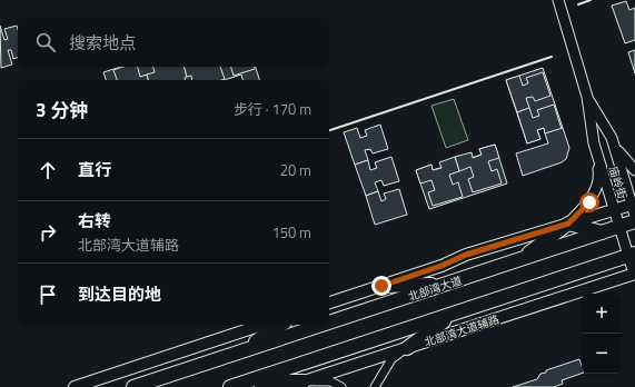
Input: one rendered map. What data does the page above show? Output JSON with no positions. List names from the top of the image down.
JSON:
{
  "streets": {
    "highway": ["北部湾大道"],
    "main road": ["北部湾大道辅路"],
    "street": ["庙岭街"]
  },
  "crossings": [
    ["庙岭街", "北部湾大道"],
    ["庙岭街", "北部湾大道辅路"]
  ],
  "page": {
    "search": "搜索地点",
    "heading": ["3 分钟", "步行 · 170 m"],
    "list": [
      ["直行", "20 m"],
      ["右转", "北部湾大道辅路", "150 m"],
      "到达目的地"
    ],
    "map_buttons": ["+", "−"]
  }
}
